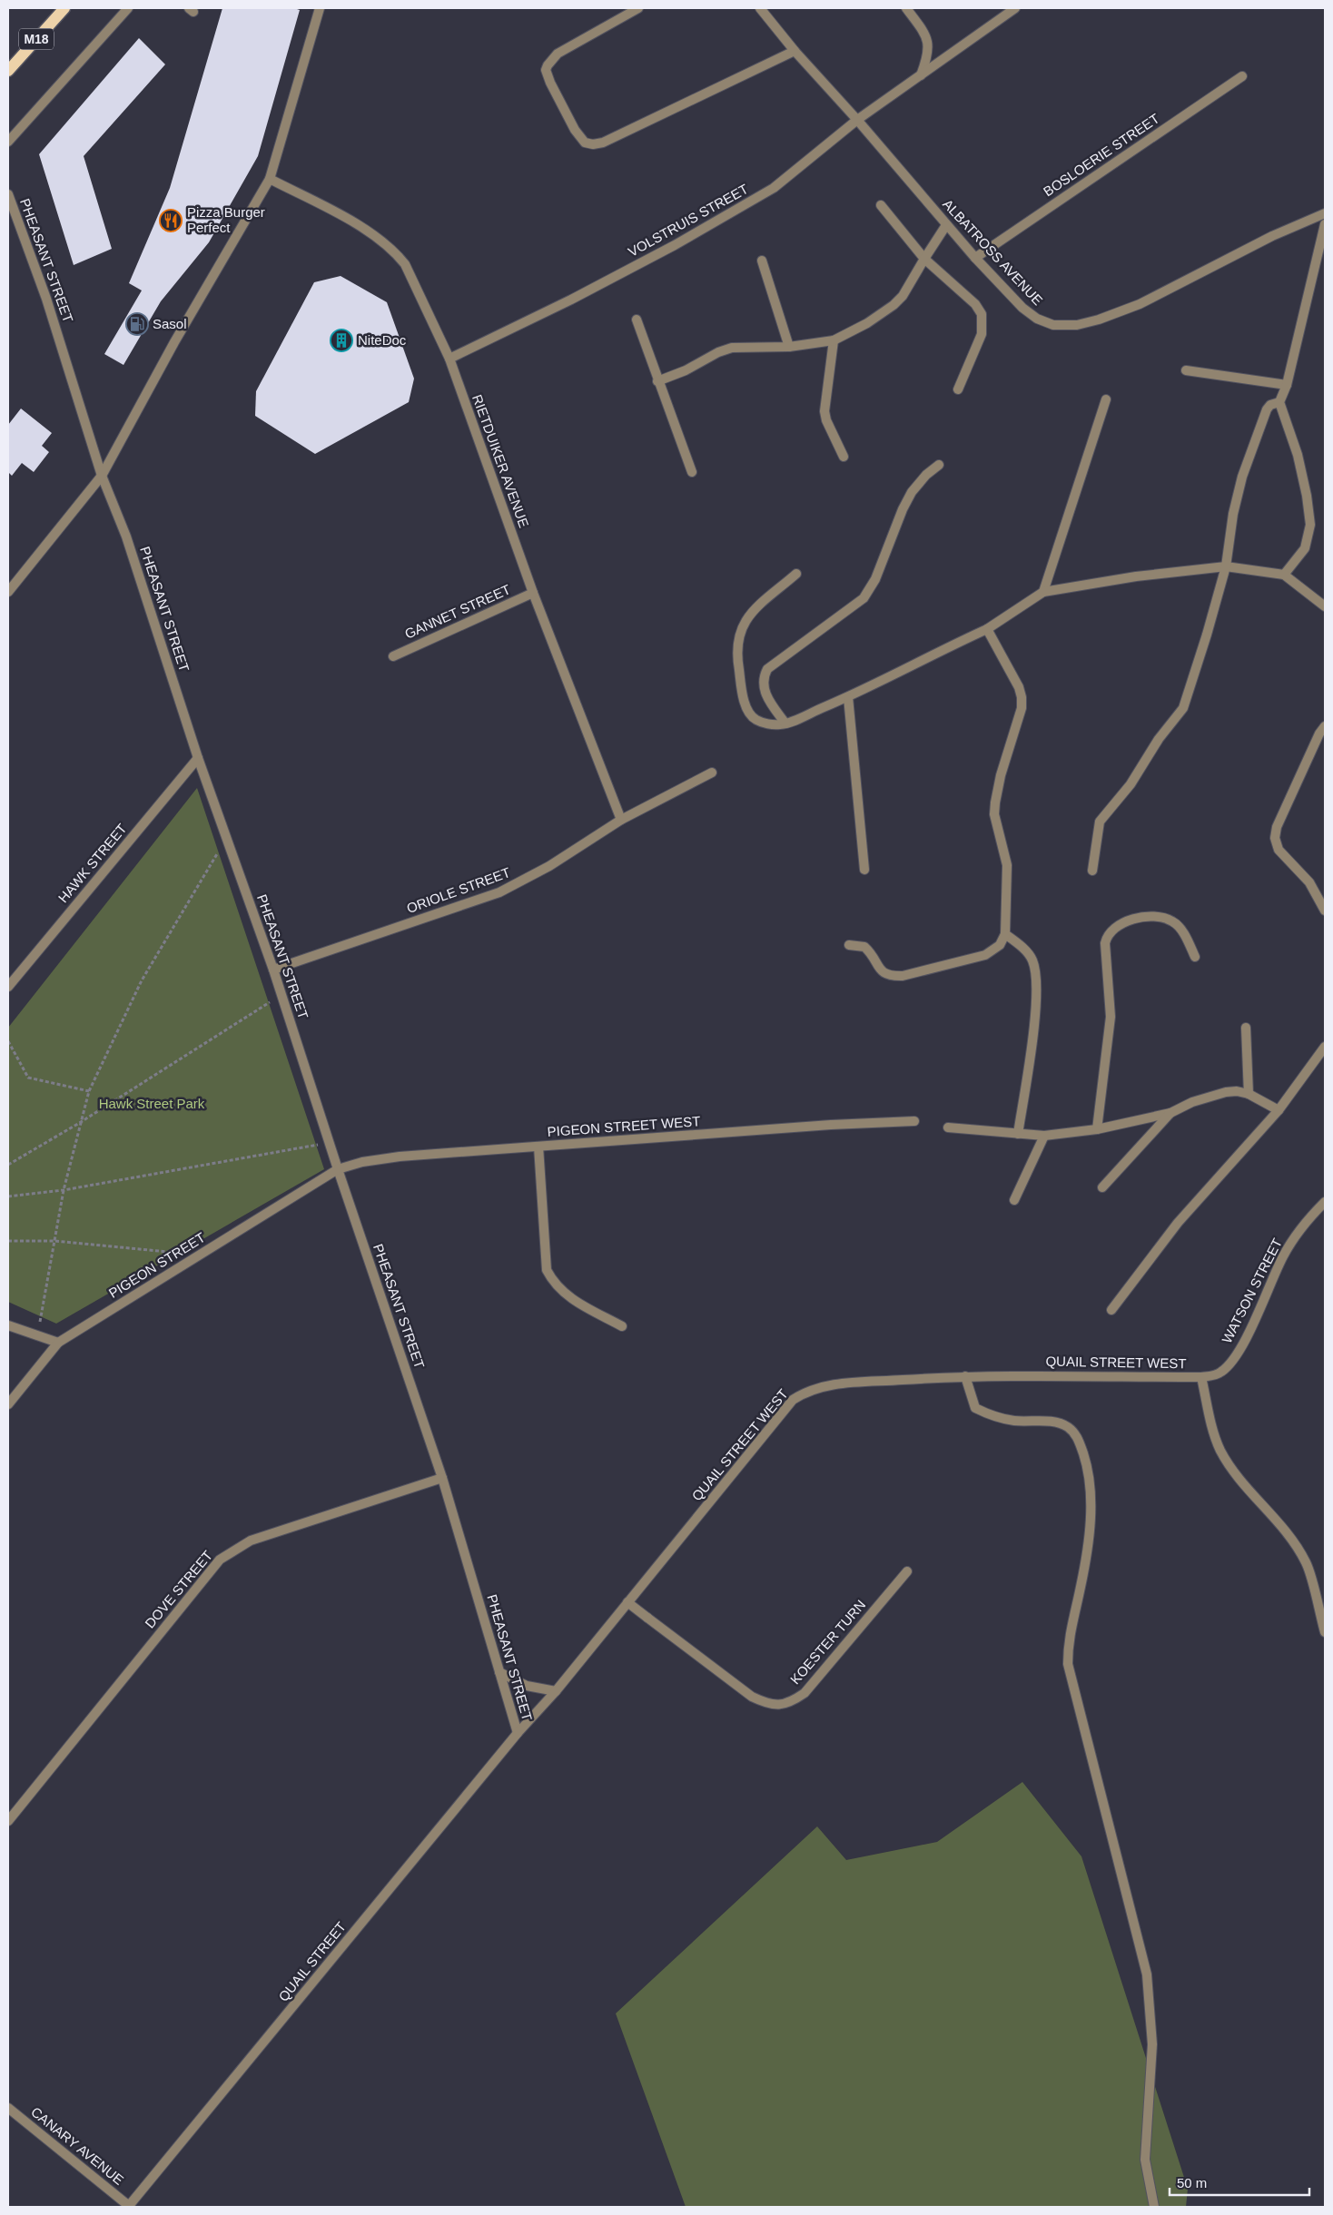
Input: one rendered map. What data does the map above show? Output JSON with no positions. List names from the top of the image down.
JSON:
{
  "streets": {
    "main road": ["M18"],
    "street": [
      "BOSLOERIE STREET",
      "VOLSTRUIS STREET",
      "ALBATROSS AVENUE",
      "PHEASANT STREET",
      "RIETDUIKER AVENUE",
      "GANNET STREET",
      "HAWK STREET",
      "ORIOLE STREET",
      "PIGEON STREET WEST",
      "PIGEON STREET",
      "WATSON STREET",
      "QUAIL STREET WEST",
      "DOVE STREET",
      "KOESTER TURN",
      "QUAIL STREET",
      "CANARY AVENUE"
    ]
  },
  "crossings": [
    ["BOSLOERIE STREET", "ALBATROSS AVENUE"],
    ["VOLSTRUIS STREET", "ALBATROSS AVENUE"],
    ["VOLSTRUIS STREET", "RIETDUIKER AVENUE"],
    ["PHEASANT STREET", "HAWK STREET"],
    ["PHEASANT STREET", "ORIOLE STREET"],
    ["PHEASANT STREET", "PIGEON STREET WEST"],
    ["PHEASANT STREET", "PIGEON STREET"],
    ["PHEASANT STREET", "QUAIL STREET WEST"],
    ["PHEASANT STREET", "DOVE STREET"],
    ["PHEASANT STREET", "QUAIL STREET"],
    ["RIETDUIKER AVENUE", "GANNET STREET"],
    ["RIETDUIKER AVENUE", "ORIOLE STREET"],
    ["PIGEON STREET WEST", "PIGEON STREET"],
    ["WATSON STREET", "QUAIL STREET WEST"],
    ["QUAIL STREET WEST", "KOESTER TURN"],
    ["QUAIL STREET WEST", "QUAIL STREET"],
    ["QUAIL STREET", "CANARY AVENUE"]
  ],
  "parks": ["Hawk Street Park"],
  "places": {
    "restaurant": ["Pizza Burger Perfect"],
    "fuel station": ["Sasol"],
    "building": ["NiteDoc"]
  },
  "scale_bar": "50 m"
}
